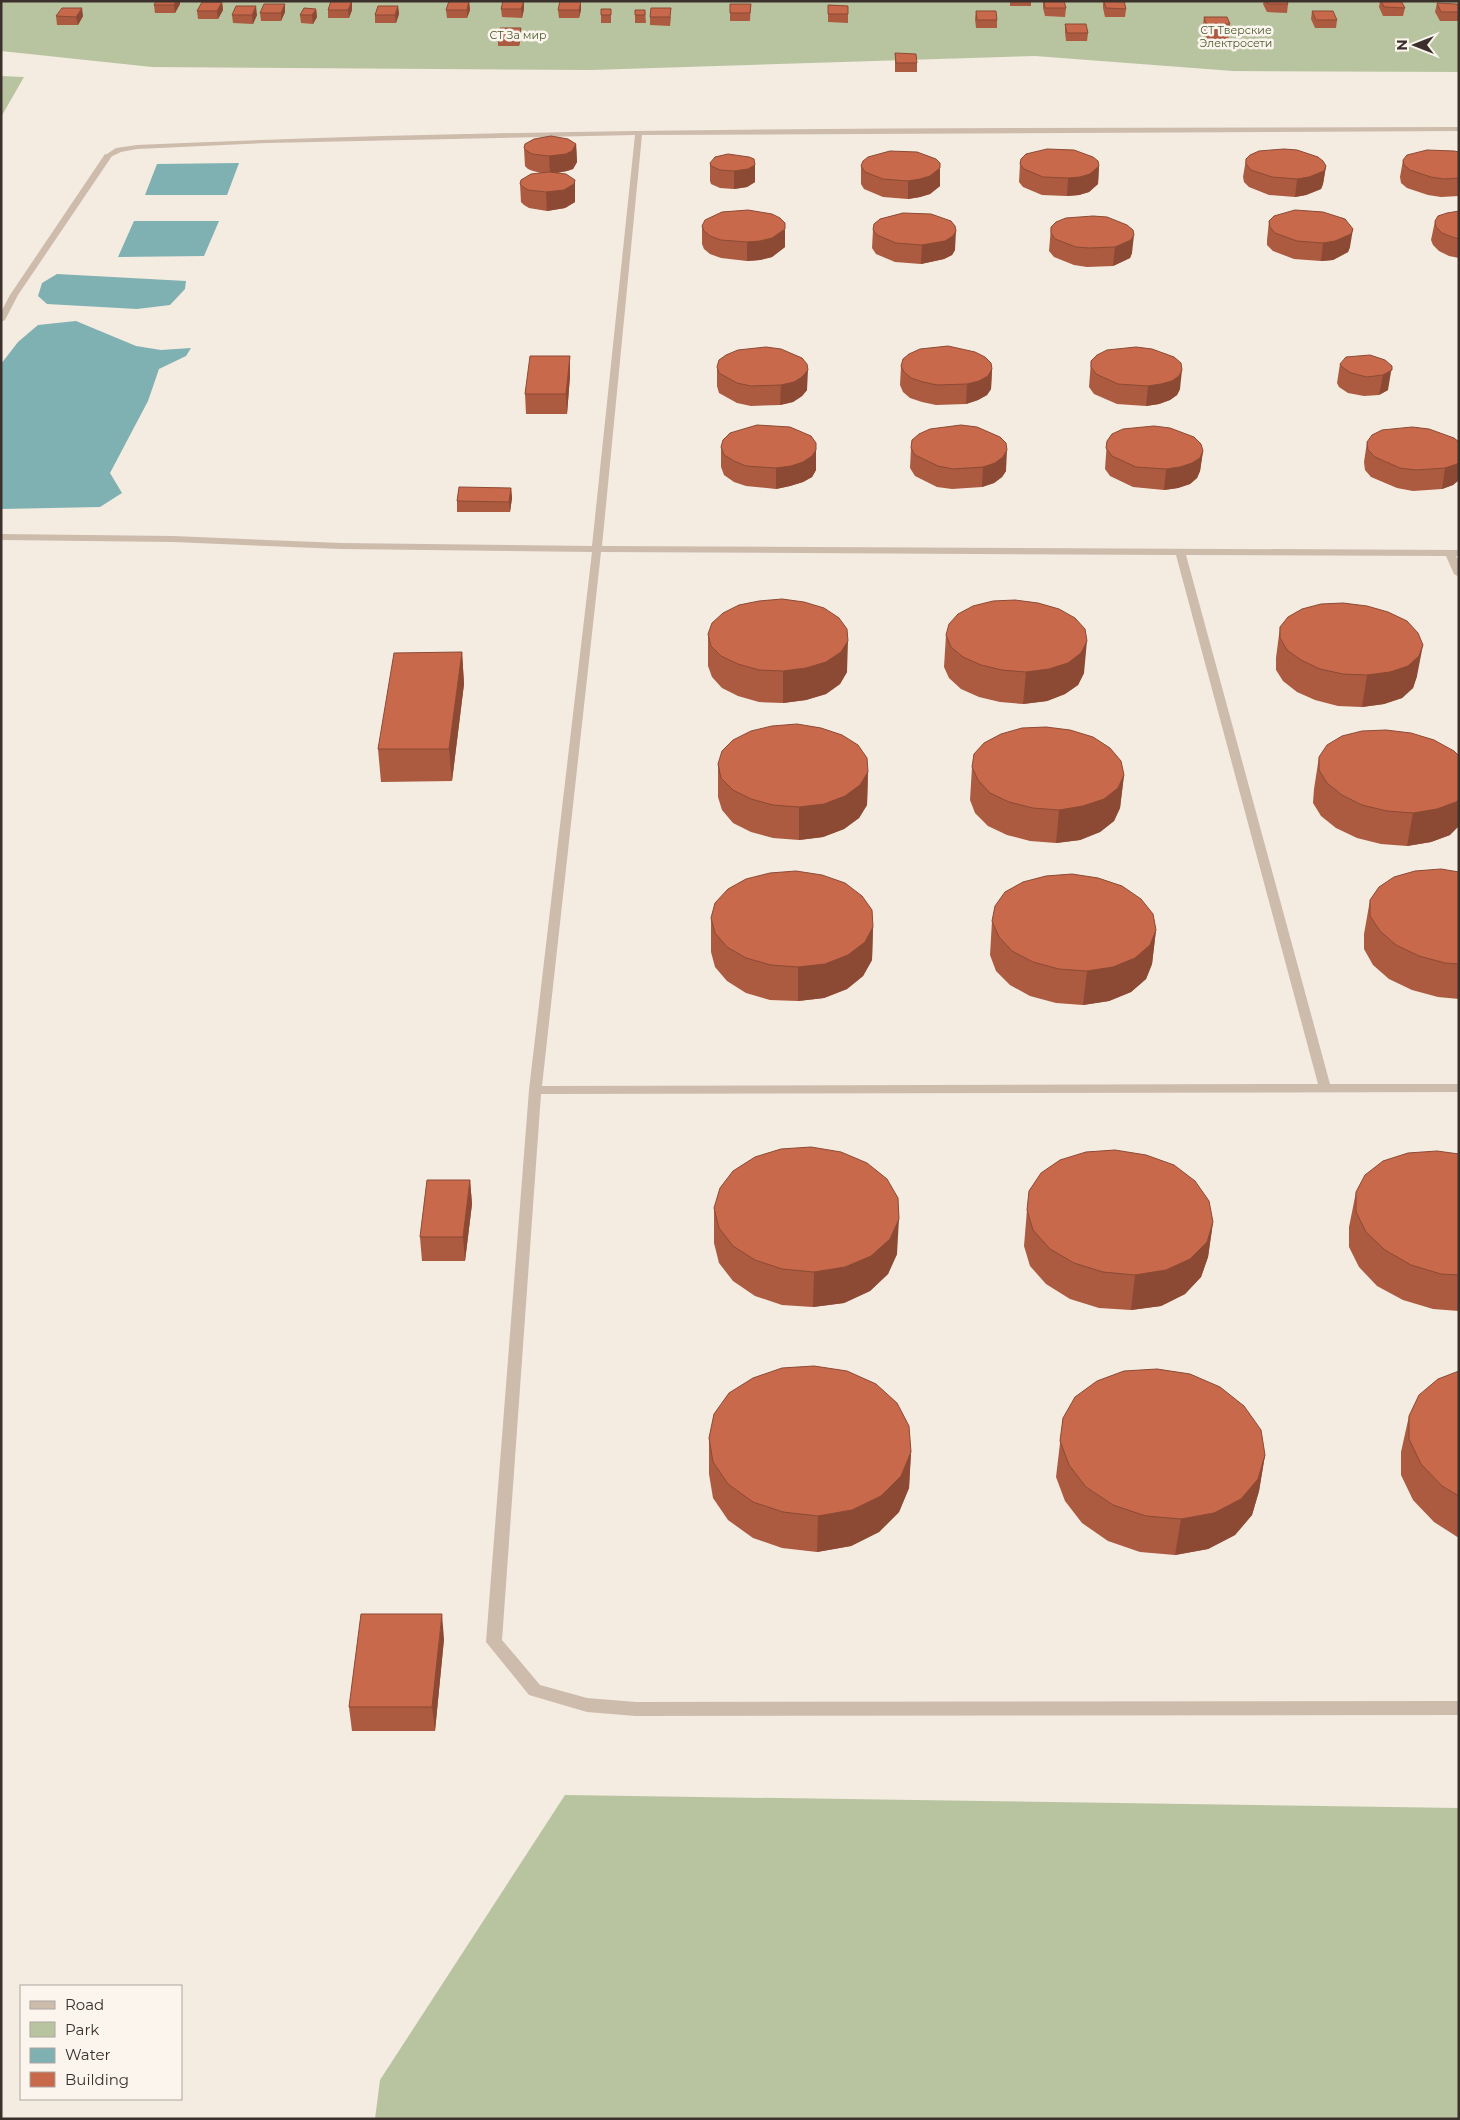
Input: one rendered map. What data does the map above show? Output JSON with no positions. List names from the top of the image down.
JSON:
{
  "parks": ["СТ Тверские Электросети", "СТ За мир"],
  "legend": [
    "Road",
    "Park",
    "Water",
    "Building"
  ],
  "north": "left"
}
